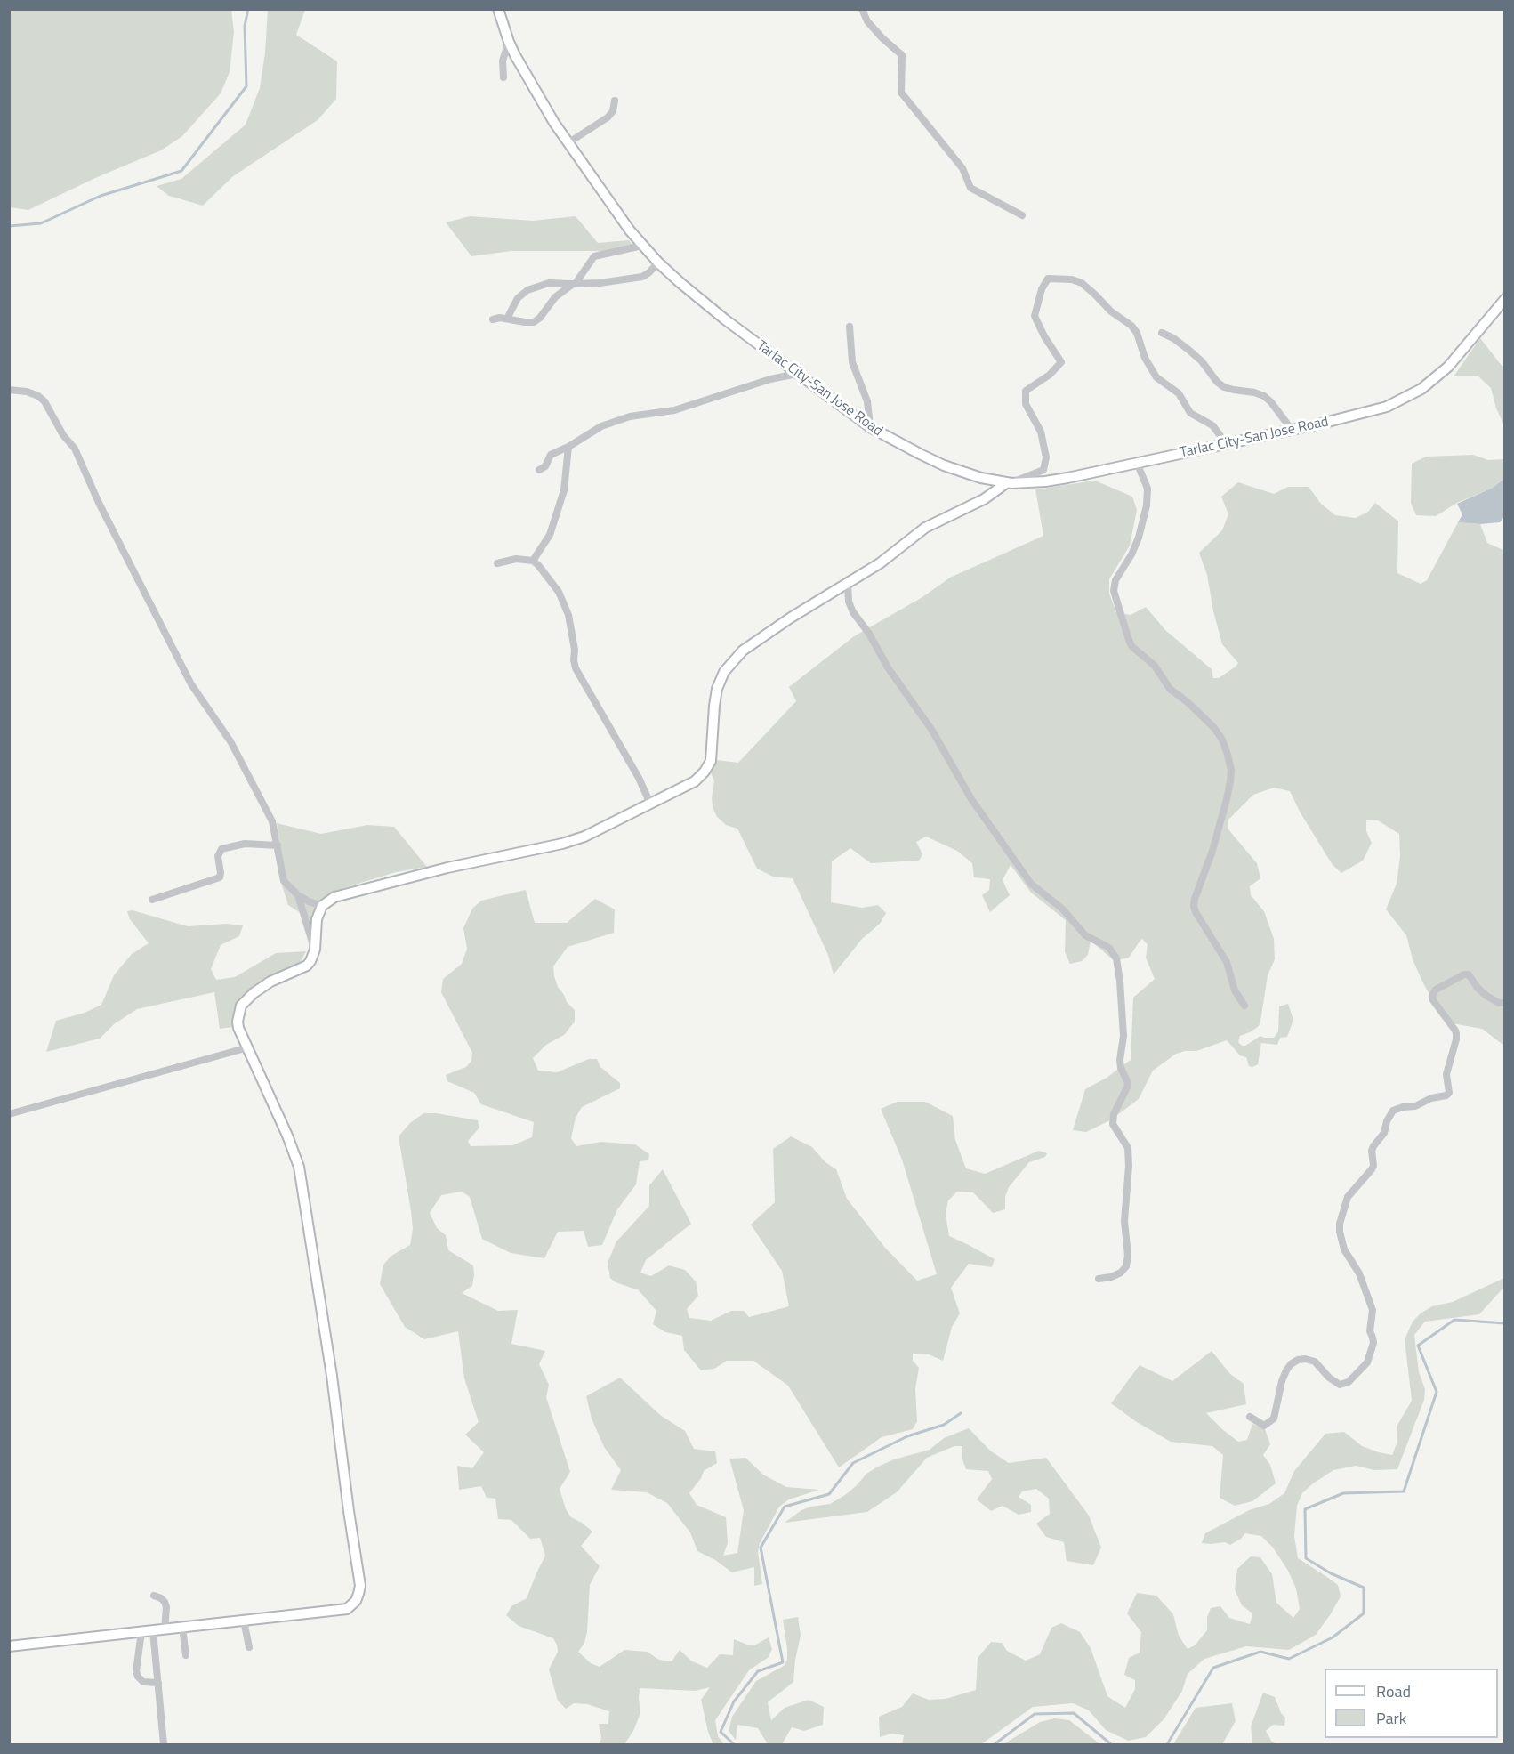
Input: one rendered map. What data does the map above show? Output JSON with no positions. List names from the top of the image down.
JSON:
{
  "streets": {
    "street": ["Tarlac City-San Jose Road"]
  },
  "legend": ["Road", "Park"]
}
